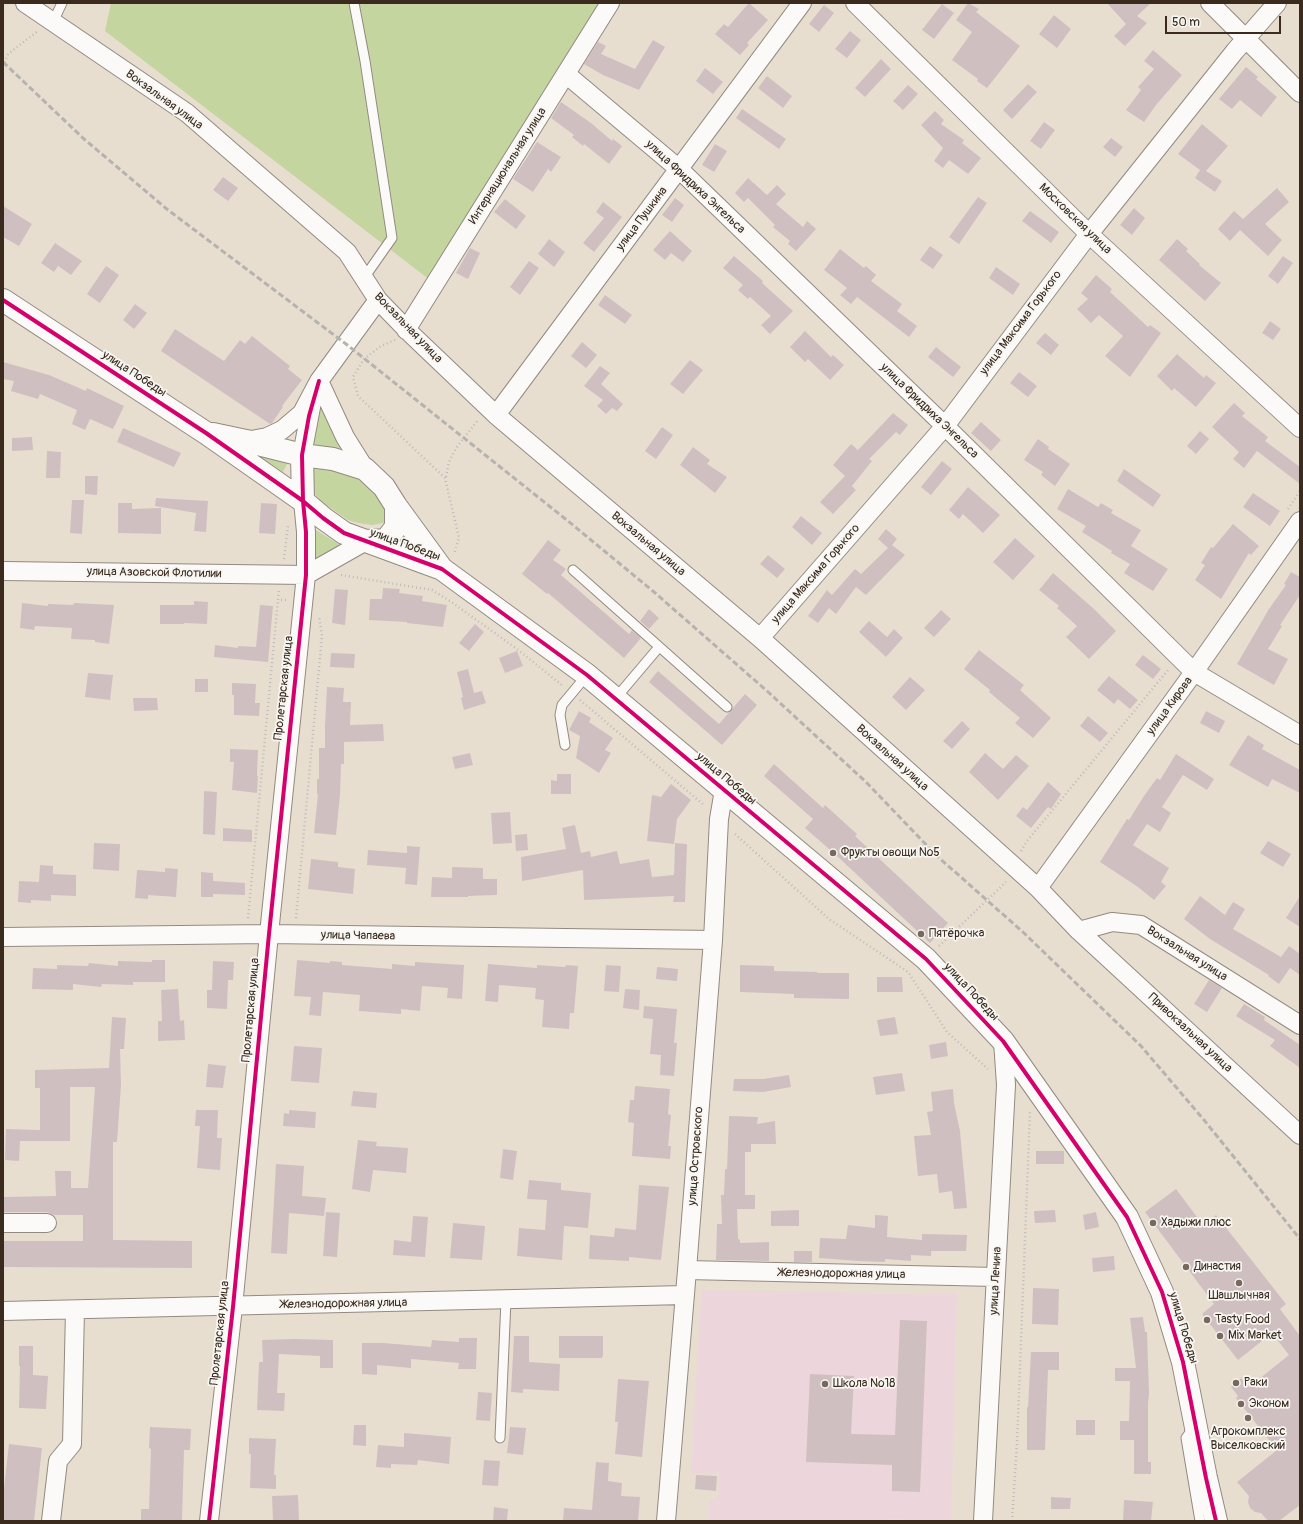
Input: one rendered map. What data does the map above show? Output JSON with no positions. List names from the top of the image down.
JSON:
{
  "streets": {
    "street": [
      "Вокзальная улица",
      "Интернациональная улица",
      "улица Фридриха Энгельса",
      "улица Пушкина",
      "Московская улица",
      "улица Максима Горького",
      "улица Победы",
      "улица Азовской Флотилии",
      "Пролетарская улица",
      "улица Кирова",
      "улица Чапаева",
      "Привокзальная улица",
      "улица Островского",
      "Железнодорожная улица",
      "улица Ленина"
    ]
  },
  "crossings": [
    ["Вокзальная улица", "Интернациональная улица"],
    ["Вокзальная улица", "улица Пушкина"],
    ["Вокзальная улица", "улица Максима Горького"],
    ["Вокзальная улица", "улица Кирова"],
    ["Вокзальная улица", "Привокзальная улица"],
    ["Интернациональная улица", "улица Фридриха Энгельса"],
    ["улица Фридриха Энгельса", "улица Пушкина"],
    ["улица Фридриха Энгельса", "улица Максима Горького"],
    ["улица Фридриха Энгельса", "улица Кирова"],
    ["Московская улица", "улица Максима Горького"],
    ["улица Победы", "Пролетарская улица"],
    ["улица Победы", "улица Островского"],
    ["улица Победы", "улица Ленина"],
    ["улица Азовской Флотилии", "Пролетарская улица"],
    ["Пролетарская улица", "улица Чапаева"],
    ["Пролетарская улица", "Железнодорожная улица"],
    ["улица Чапаева", "улица Островского"],
    ["улица Островского", "Железнодорожная улица"],
    ["Железнодорожная улица", "улица Ленина"]
  ],
  "places": [
    "Фрукты овощи №5",
    "Пятёрочка",
    "Хадыжи плюс",
    "Династия",
    "Шашлычная",
    "Tasty Food",
    "Mix Market",
    "Раки",
    "Школа №18",
    "Эконом",
    "Агрокомплекс Выселковский"
  ],
  "scale_bar": "50 m"
}
